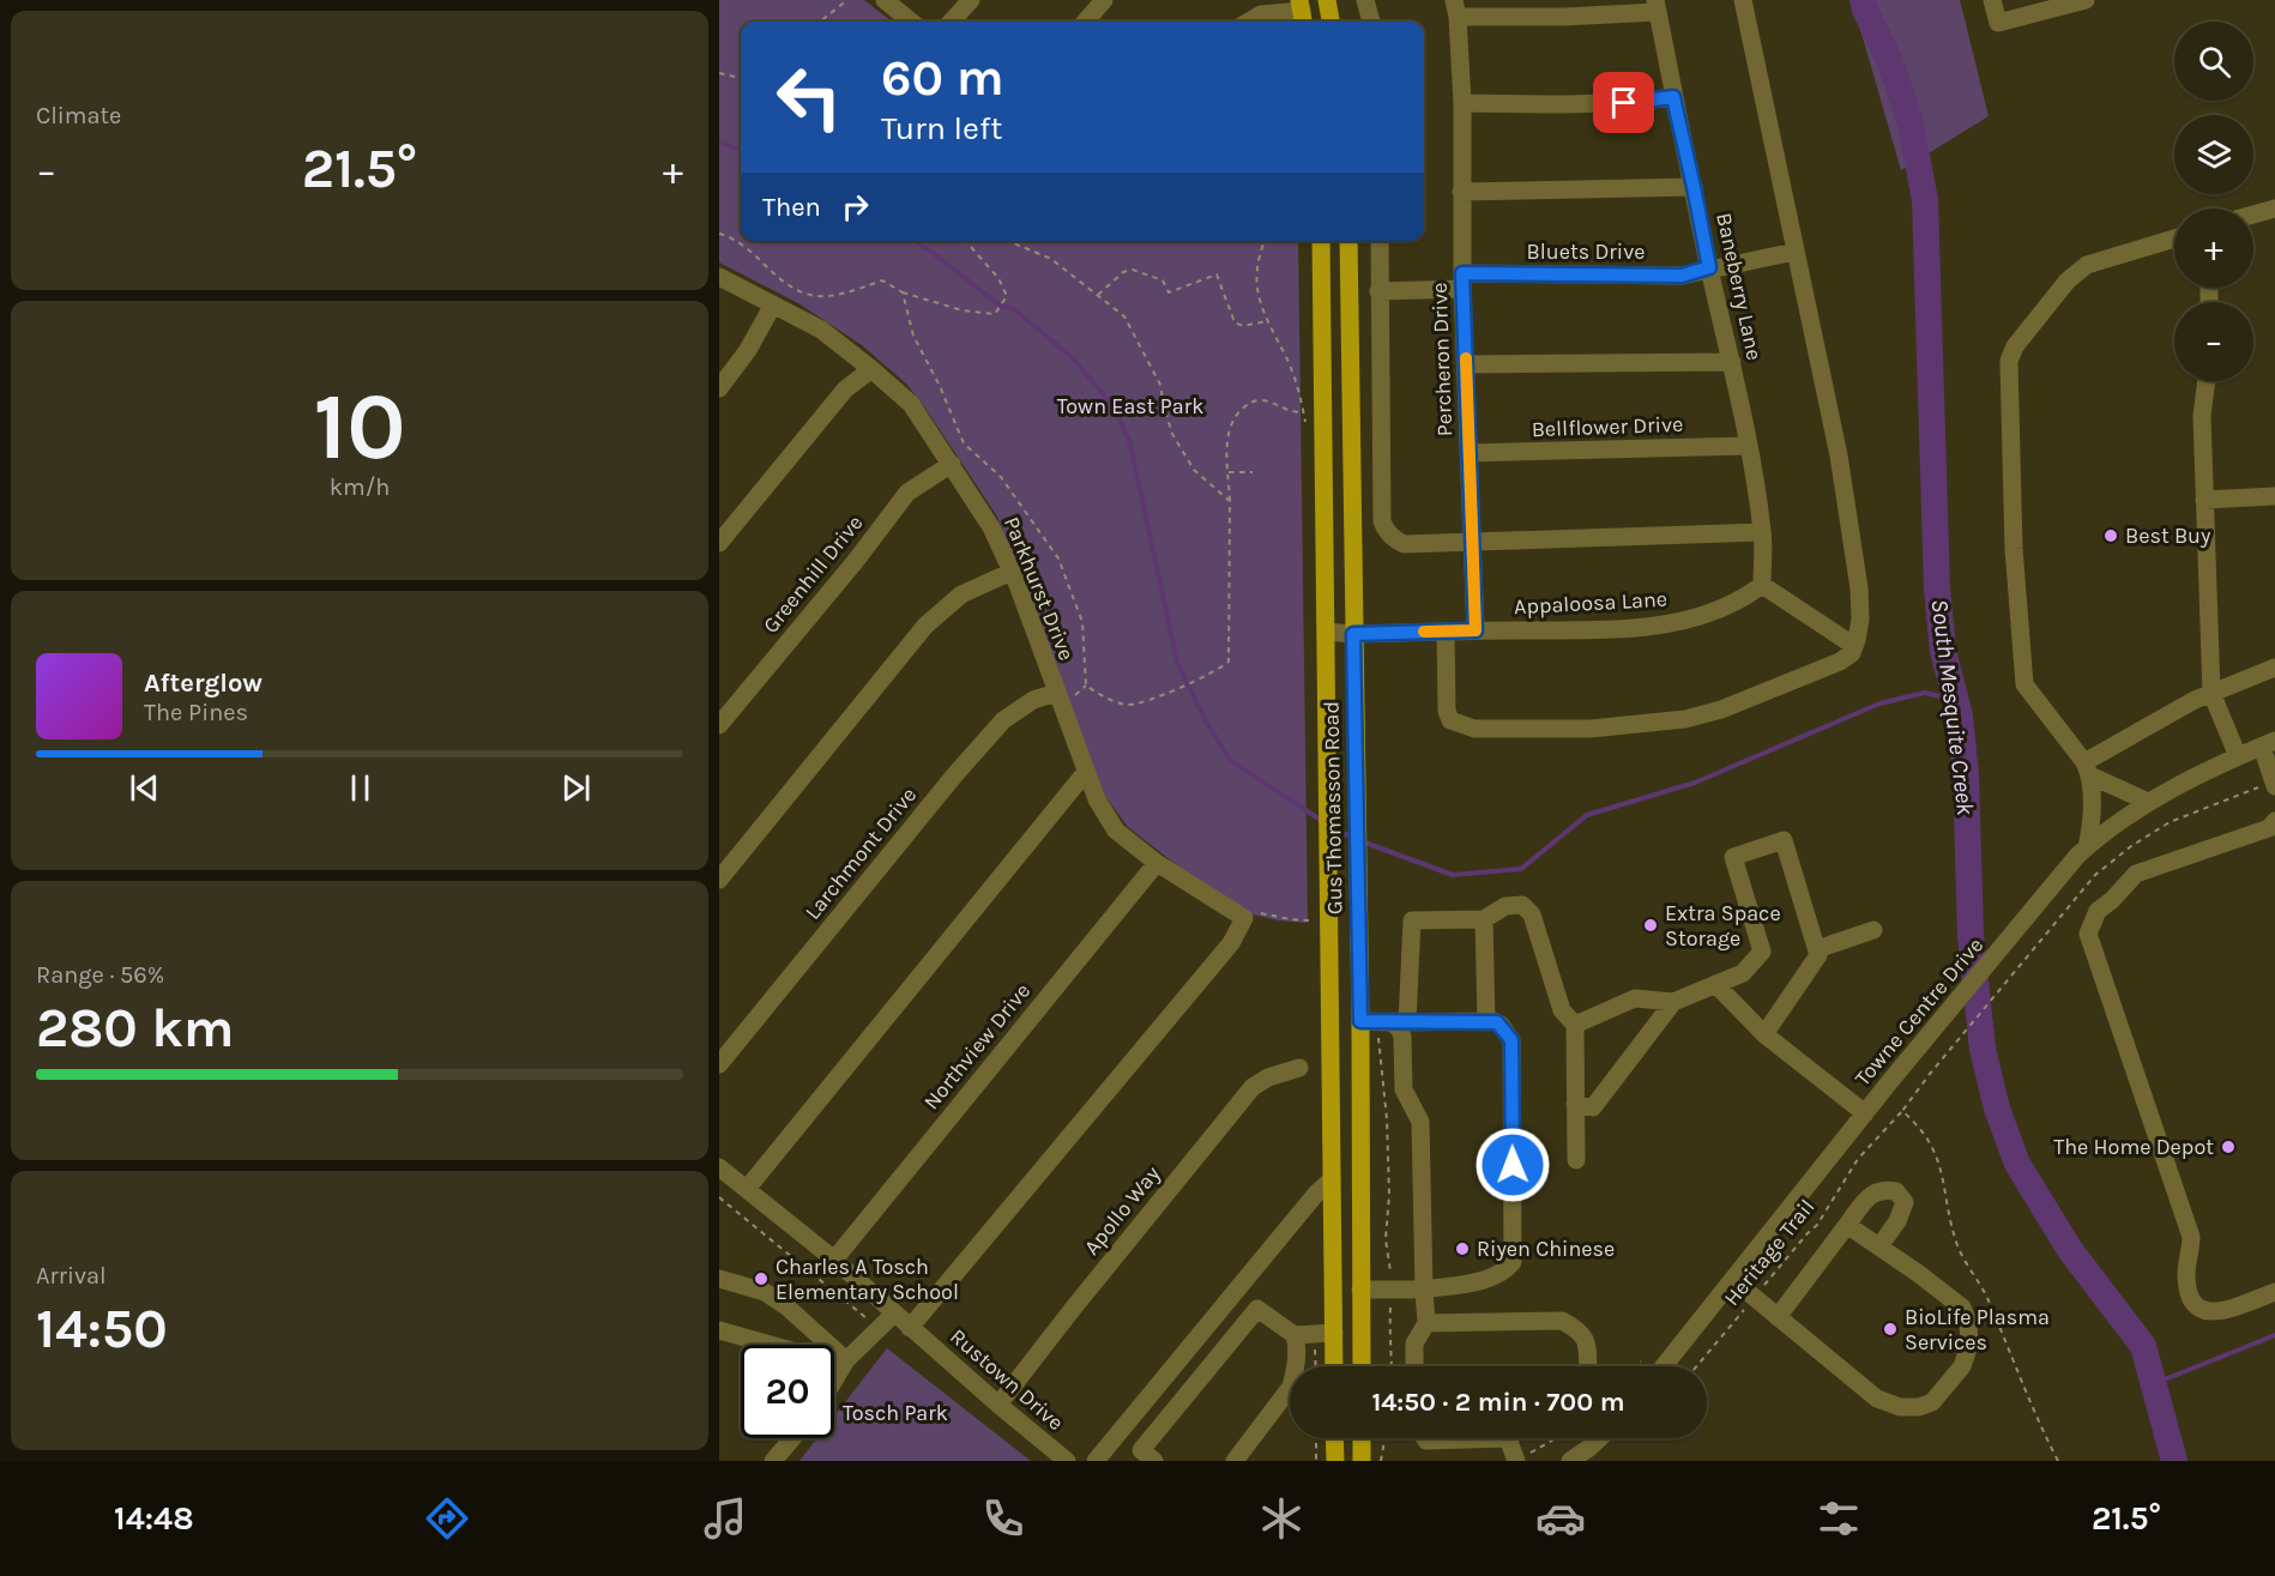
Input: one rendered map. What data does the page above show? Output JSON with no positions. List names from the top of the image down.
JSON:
{
  "streets": {
    "main road": ["Gus Thomasson Road"],
    "street": [
      "Bluets Drive",
      "Baneberry Lane",
      "Percheron Drive",
      "Bellflower Drive",
      "Greenhill Drive",
      "Parkhurst Drive",
      "Appaloosa Lane",
      "Larchmont Drive",
      "Towne Centre Drive",
      "Northview Drive",
      "Apollo Way",
      "Rustown Drive"
    ],
    "path": ["Heritage Trail"]
  },
  "crossings": [
    ["Bluets Drive", "Baneberry Lane"],
    ["Bluets Drive", "Percheron Drive"],
    ["Baneberry Lane", "Bellflower Drive"],
    ["Baneberry Lane", "Appaloosa Lane"],
    ["Percheron Drive", "Bellflower Drive"],
    ["Percheron Drive", "Appaloosa Lane"],
    ["Greenhill Drive", "Parkhurst Drive"],
    ["Parkhurst Drive", "Larchmont Drive"],
    ["Parkhurst Drive", "Northview Drive"],
    ["Appaloosa Lane", "Gus Thomasson Road"],
    ["Northview Drive", "Rustown Drive"],
    ["Apollo Way", "Rustown Drive"]
  ],
  "water": ["South Mesquite Creek"],
  "parks": ["Town East Park", "Tosch Park"],
  "places": [
    "Best Buy",
    "Extra Space Storage",
    "The Home Depot",
    "Riyen Chinese",
    "Charles A Tosch Elementary School",
    "BioLife Plasma Services"
  ],
  "page": {
    "tile": [
      "Climate",
      ["10", "km/h"],
      ["Range · 56%", "280 km"],
      ["Arrival", "14:50"]
    ],
    "map_buttons": ["+", "−"],
    "turn": ["60 m", "Turn left"],
    "heat": ["−", "21.5°", "+"],
    "then": "Then",
    "song": ["Afterglow", "The Pines"],
    "limit": "20",
    "trip": "14:50 · 2 min · 700 m",
    "tabs": ["14:48", "21.5°"]
  }
}
